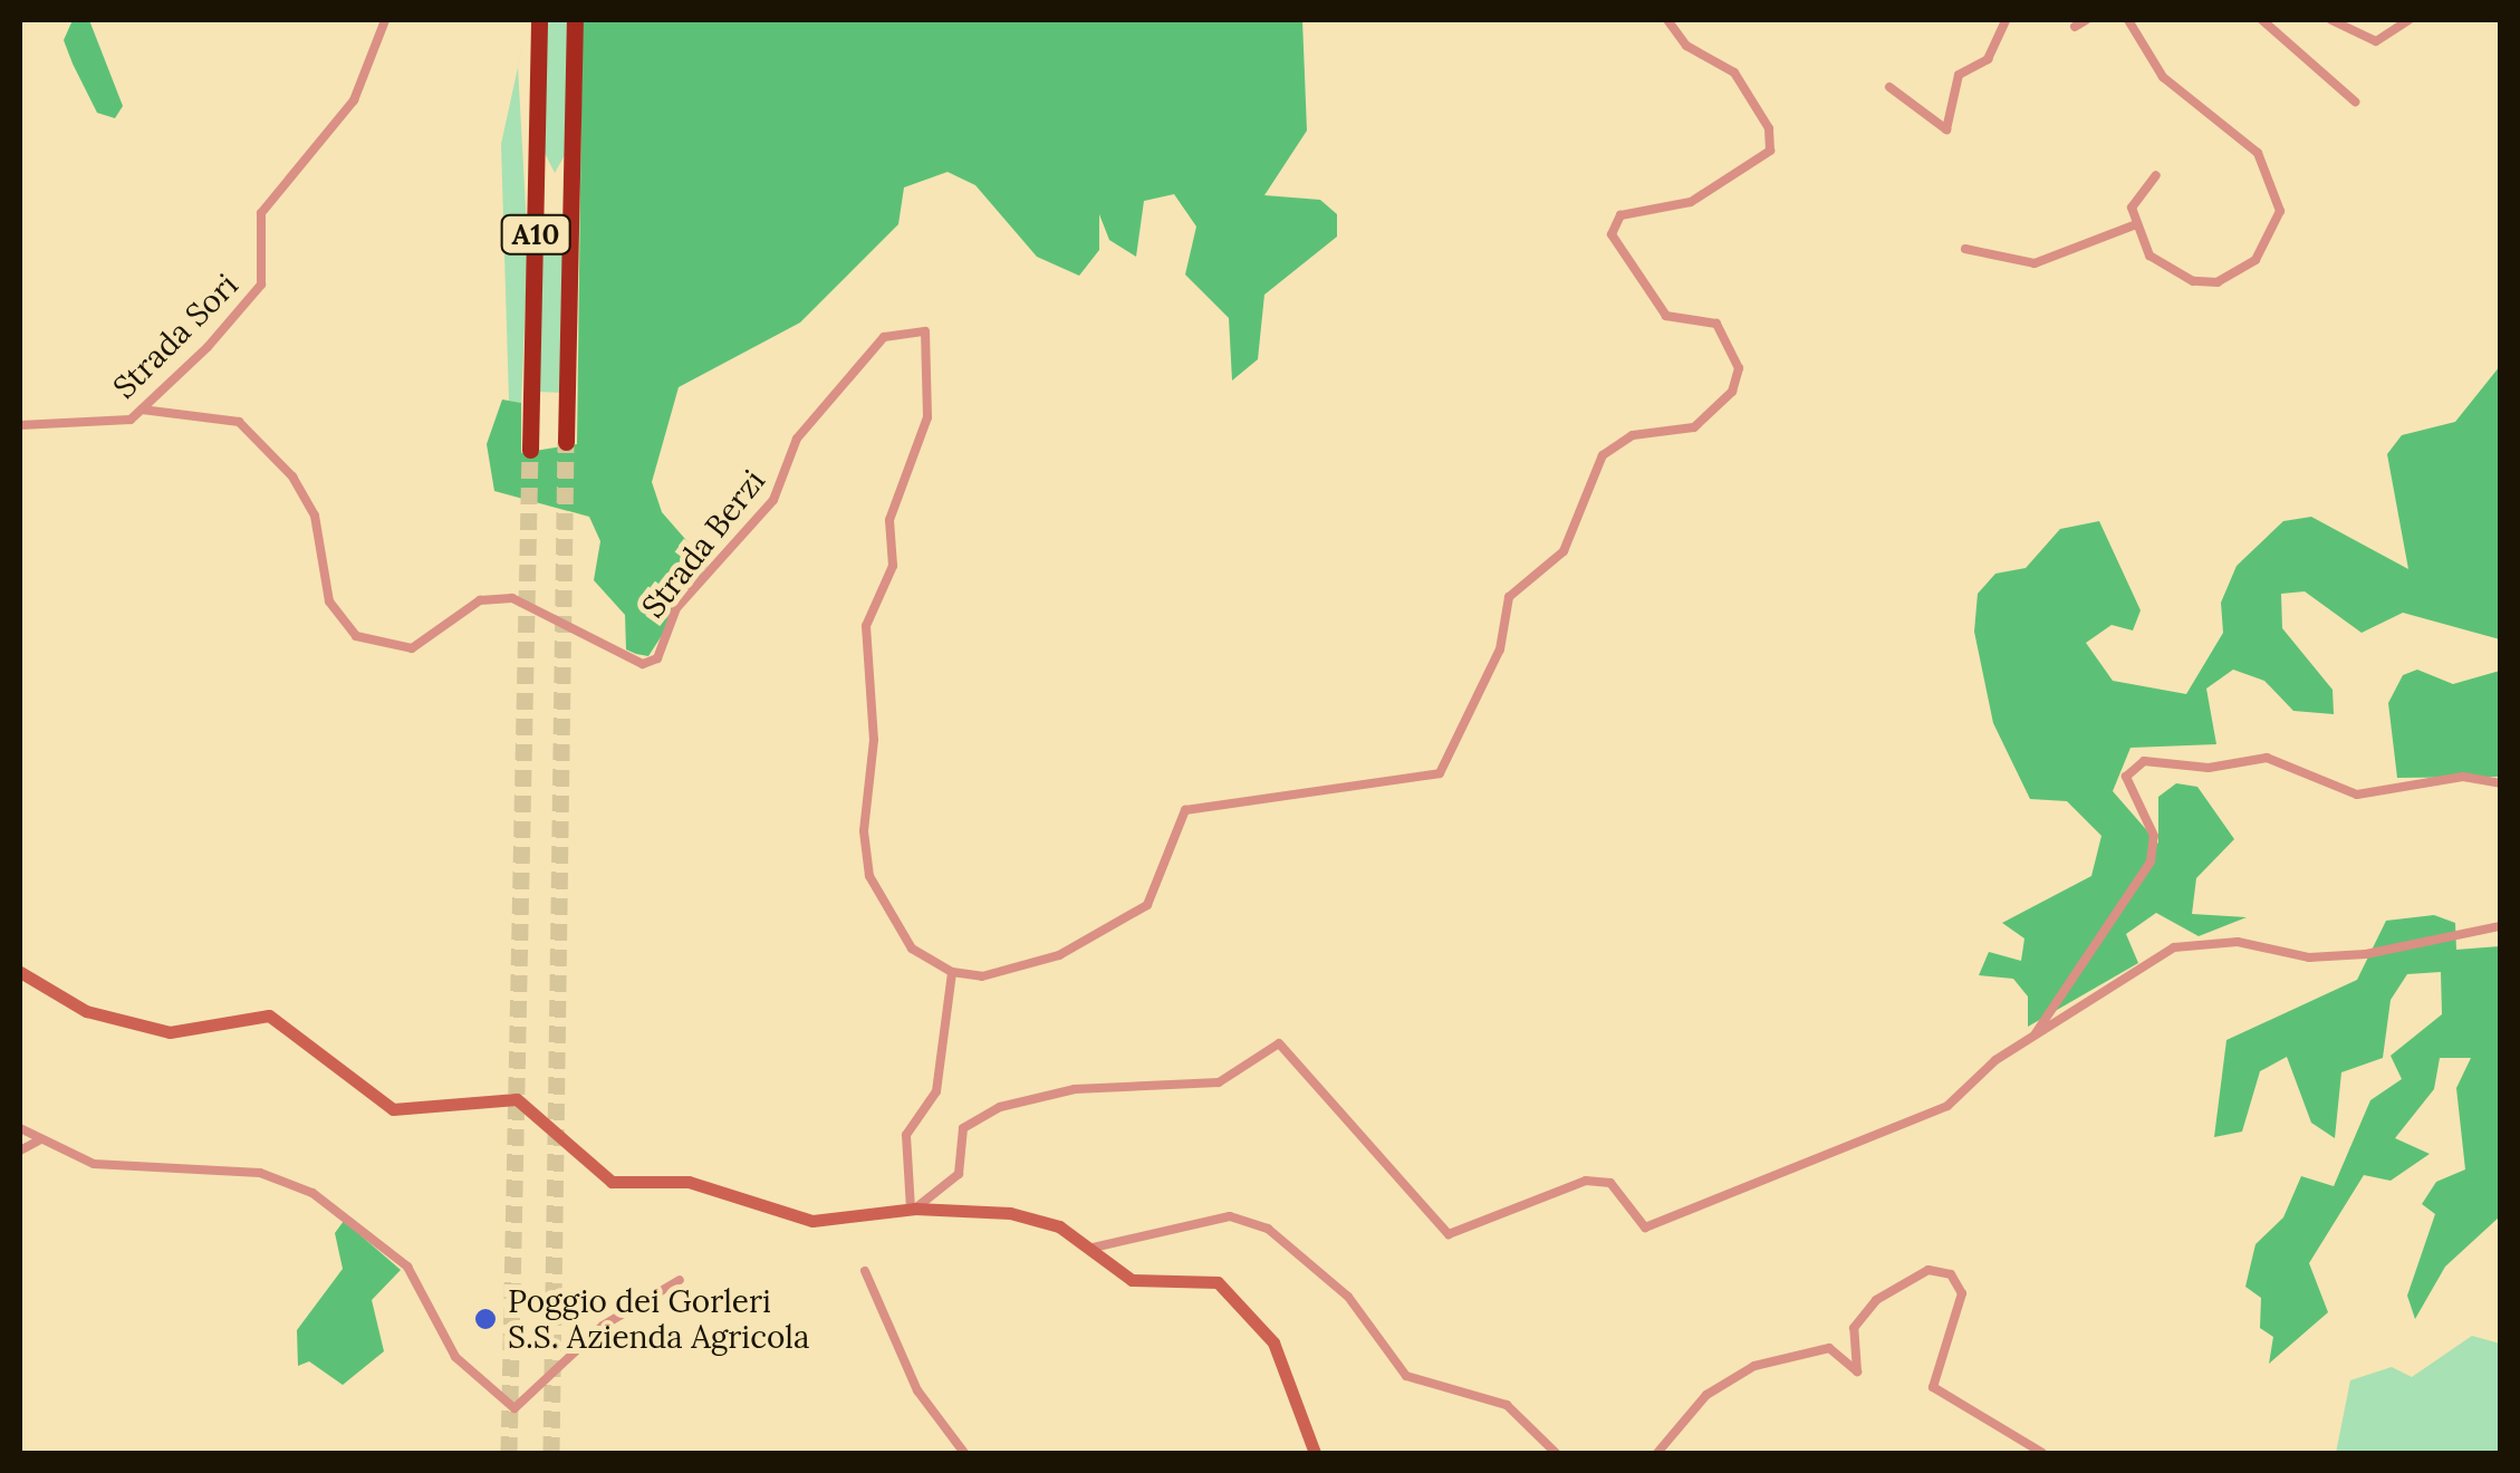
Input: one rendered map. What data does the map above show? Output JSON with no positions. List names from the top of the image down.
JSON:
{
  "streets": {
    "highway": ["A10"],
    "street": ["Strada Sori", "Strada Berzi"]
  },
  "crossings": [
    ["Strada Sori", "Strada Berzi"]
  ],
  "places": ["Poggio dei Gorleri S.S. Azienda Agricola"]
}
